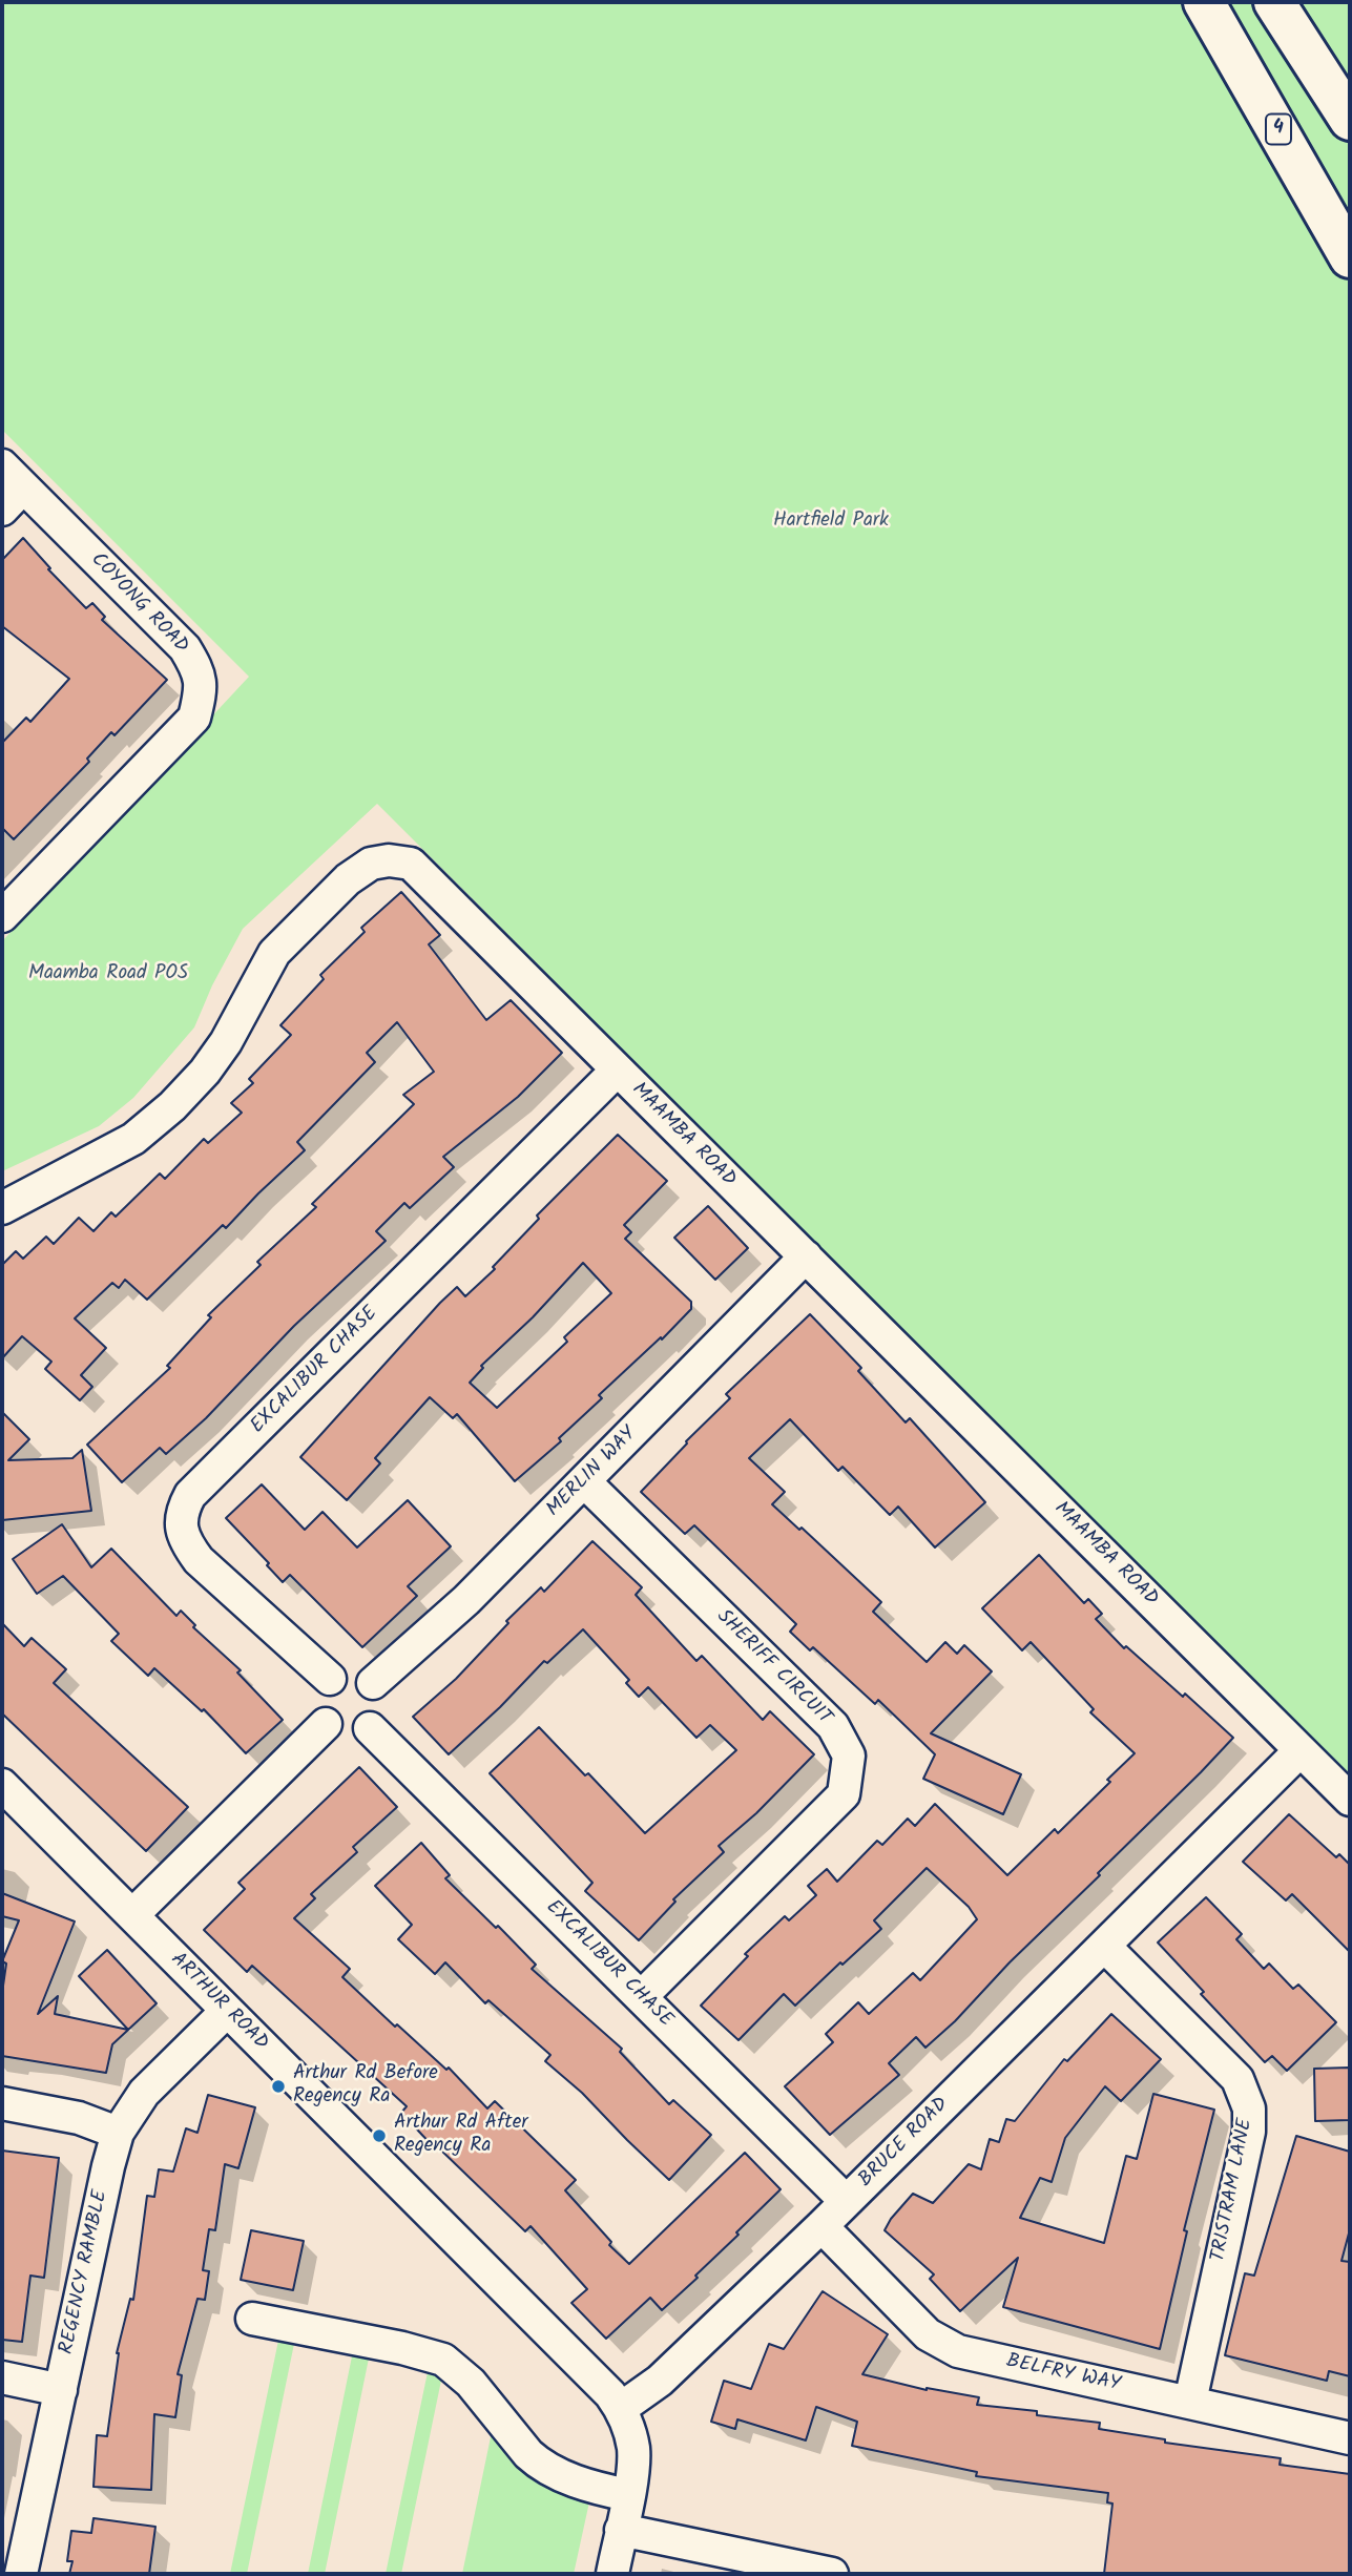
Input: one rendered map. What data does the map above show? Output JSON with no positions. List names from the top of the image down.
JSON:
{
  "streets": {
    "highway": ["4"],
    "street": [
      "COYONG ROAD",
      "MAAMBA ROAD",
      "EXCALIBUR CHASE",
      "MERLIN WAY",
      "SHERIFF CIRCUIT",
      "ARTHUR ROAD",
      "BRUCE ROAD",
      "TRISTRAM LANE",
      "REGENCY RAMBLE",
      "BELFRY WAY"
    ]
  },
  "crossings": [
    ["MAAMBA ROAD", "EXCALIBUR CHASE"],
    ["MAAMBA ROAD", "MERLIN WAY"],
    ["MAAMBA ROAD", "BRUCE ROAD"],
    ["EXCALIBUR CHASE", "MERLIN WAY"],
    ["EXCALIBUR CHASE", "SHERIFF CIRCUIT"],
    ["EXCALIBUR CHASE", "BRUCE ROAD"],
    ["MERLIN WAY", "SHERIFF CIRCUIT"],
    ["ARTHUR ROAD", "BRUCE ROAD"],
    ["ARTHUR ROAD", "REGENCY RAMBLE"],
    ["BRUCE ROAD", "TRISTRAM LANE"],
    ["BRUCE ROAD", "BELFRY WAY"],
    ["TRISTRAM LANE", "BELFRY WAY"]
  ],
  "parks": ["Hartfield Park", "Maamba Road POS"],
  "places": ["Arthur Rd Before Regency Ra", "Arthur Rd After Regency Ra"]
}
